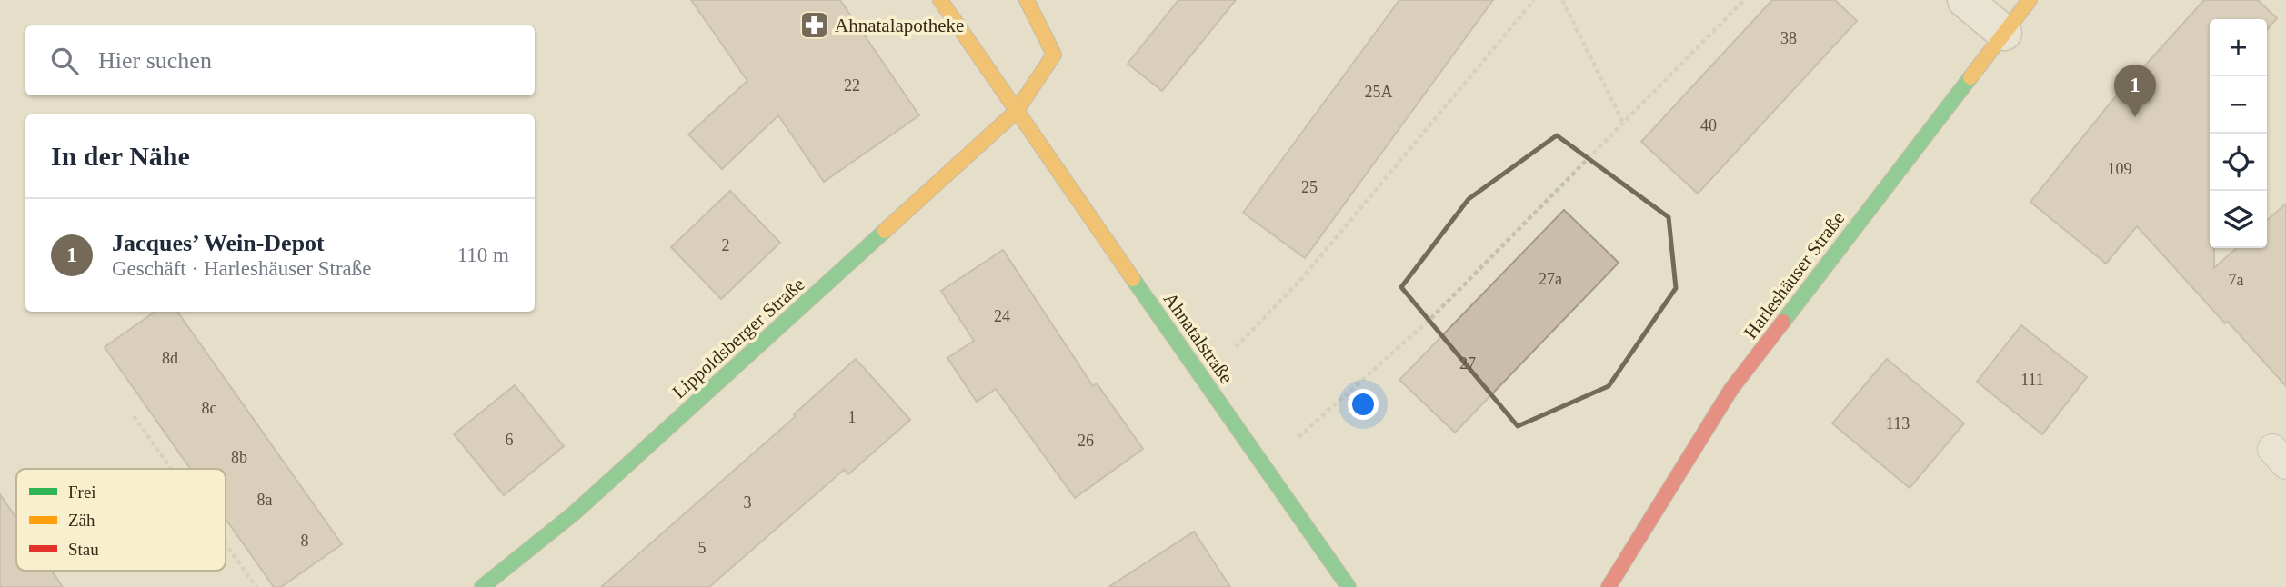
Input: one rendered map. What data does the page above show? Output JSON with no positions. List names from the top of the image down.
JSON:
{
  "streets": {
    "street": ["Harleshäuser Straße", "Lippoldsberger Straße", "Ahnatalstraße"]
  },
  "crossings": [
    ["Lippoldsberger Straße", "Ahnatalstraße"]
  ],
  "places": {
    "pharmacy": ["Ahnatalapotheke"]
  },
  "house_numbers": [
    "38",
    "22",
    "25A",
    "40",
    "109",
    "25",
    "2",
    "27a",
    "7a",
    "24",
    "8d",
    "27",
    "111",
    "8c",
    "1",
    "113",
    "6",
    "26",
    "8b",
    "8a",
    "3",
    "8",
    "5"
  ],
  "legend": ["Frei", "Zäh", "Stau"],
  "page": {
    "map_buttons": ["+", "−"],
    "search": "Hier suchen",
    "pins": "1",
    "heading": "In der Nähe",
    "list": [
      {
        "mark": "1",
        "name": "Jacques’ Wein-Depot",
        "note": "Geschäft · Harleshäuser Straße",
        "value": "110 m"
      }
    ]
  }
}
